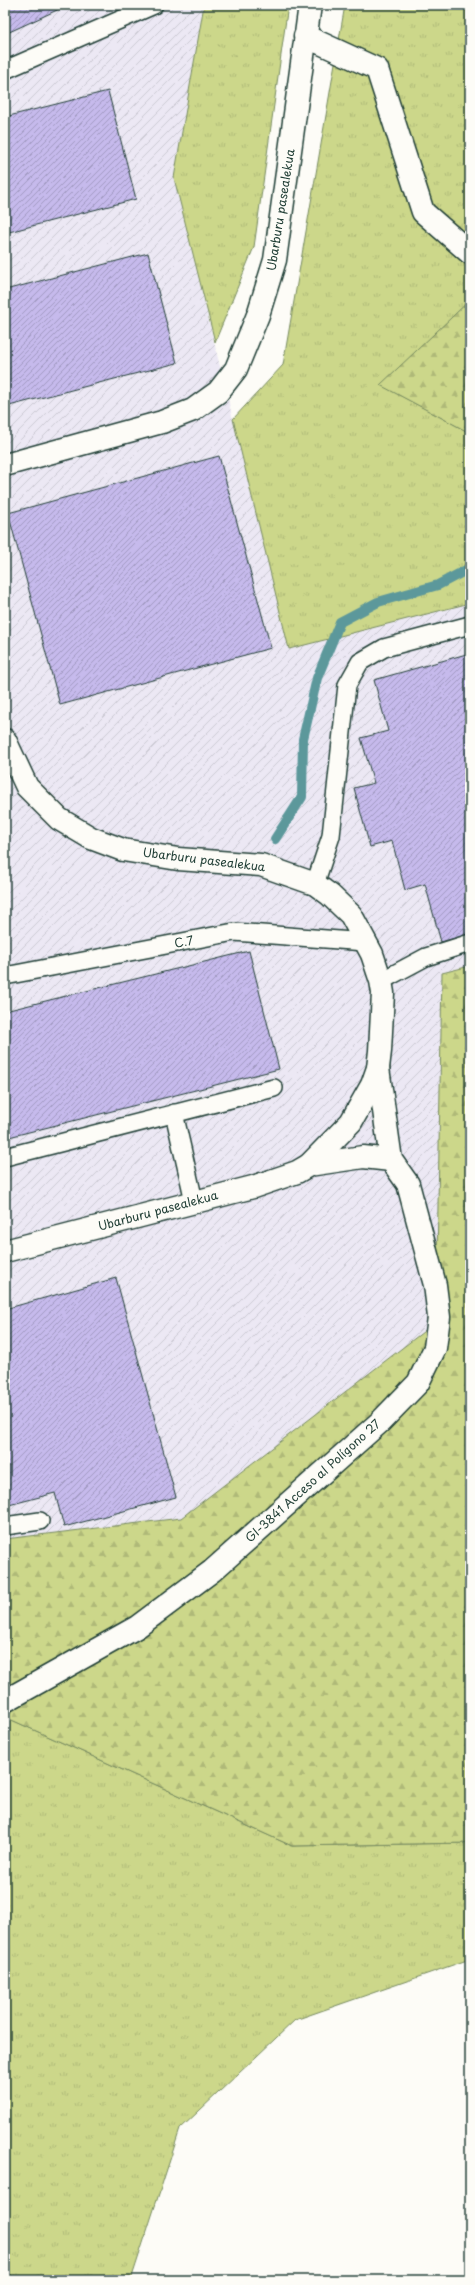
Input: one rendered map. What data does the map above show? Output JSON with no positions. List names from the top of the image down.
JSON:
{
  "streets": {
    "street": ["Ubarburu pasealekua", "GI-3841 Acceso al Polígono 27"],
    "lane": ["C.7"]
  },
  "crossings": [
    ["Ubarburu pasealekua", "C.7"],
    ["Ubarburu pasealekua", "GI-3841 Acceso al Polígono 27"]
  ]
}
